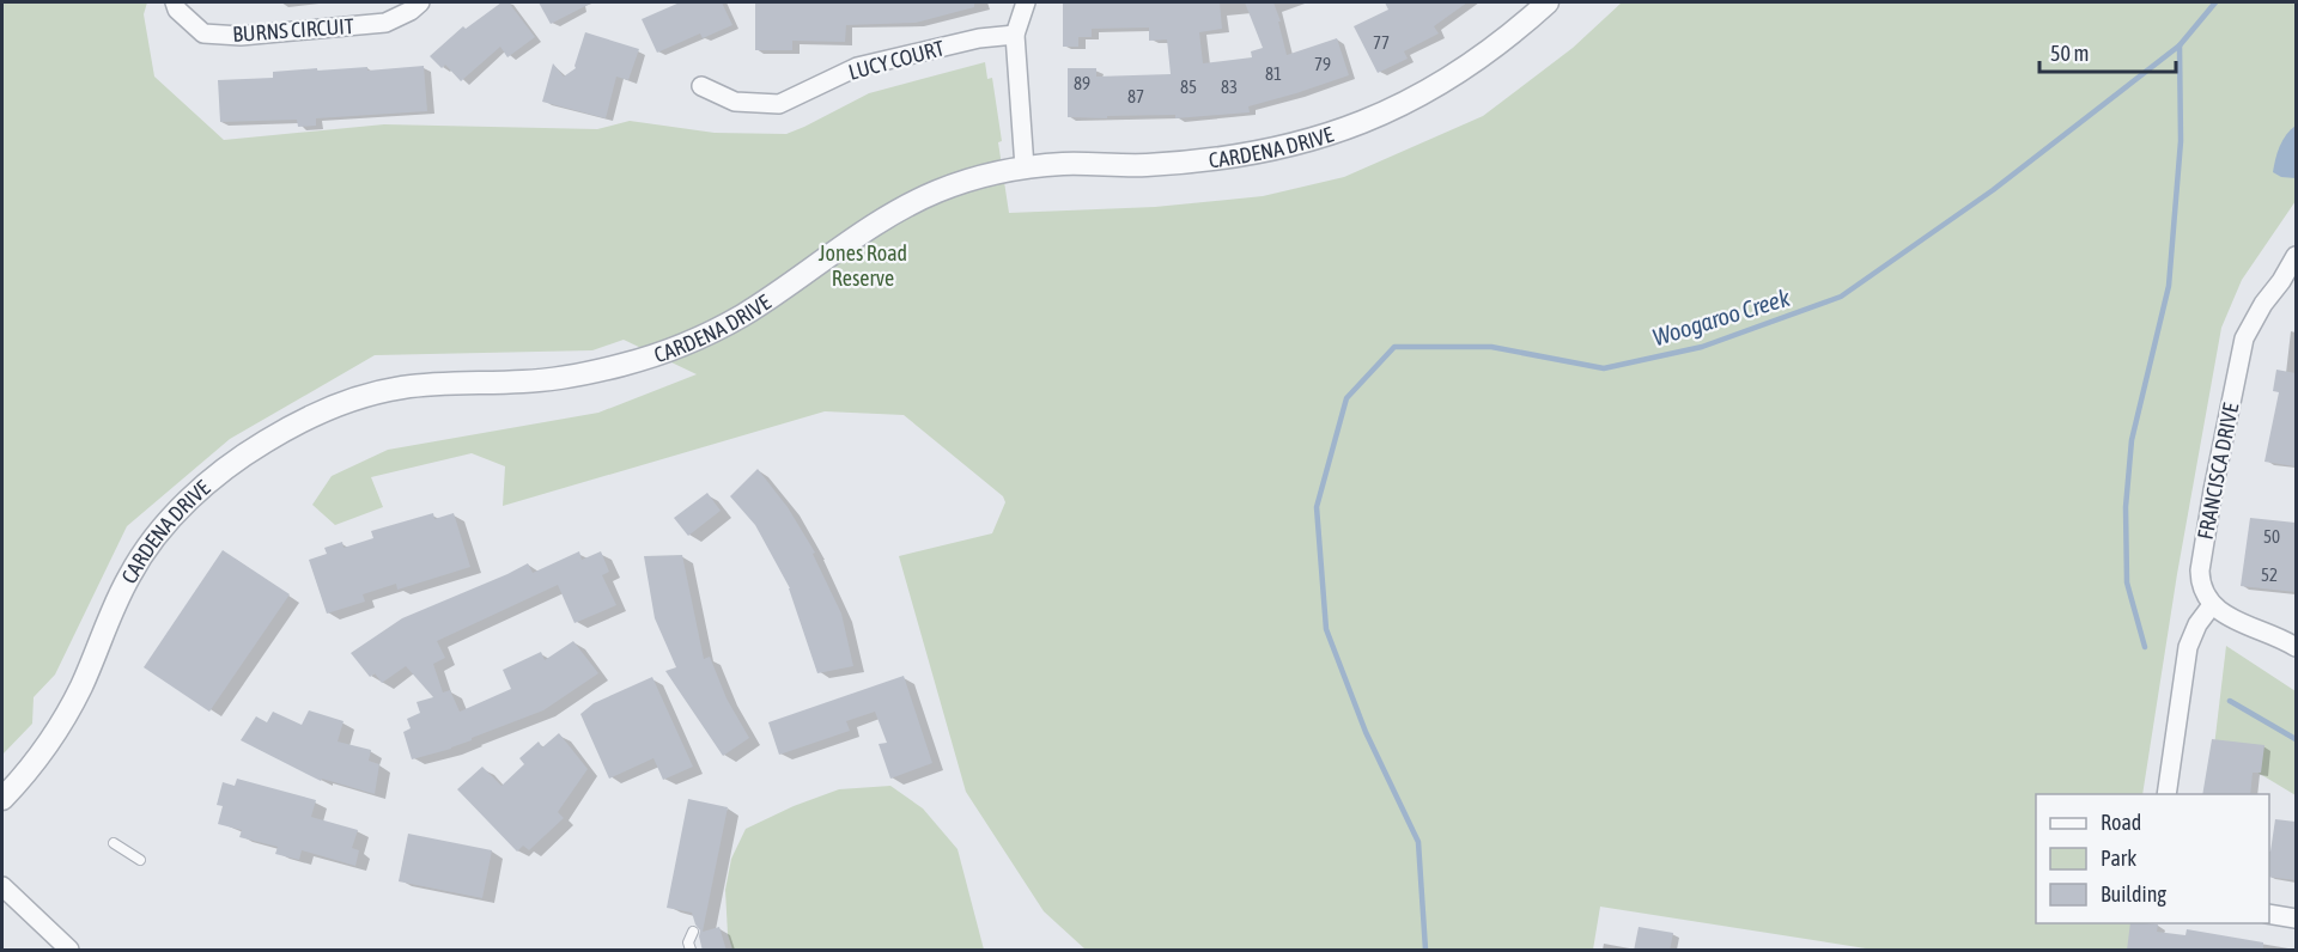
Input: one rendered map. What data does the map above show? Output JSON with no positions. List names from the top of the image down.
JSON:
{
  "streets": {
    "street": [
      "BURNS CIRCUIT",
      "LUCY COURT",
      "CARDENA DRIVE",
      "FRANCISCA DRIVE"
    ]
  },
  "water": ["Woogaroo Creek"],
  "parks": ["Jones Road Reserve"],
  "house_numbers": [
    "77",
    "79",
    "81",
    "89",
    "85",
    "83",
    "87",
    "50",
    "52"
  ],
  "legend": ["Road", "Park", "Building"],
  "scale_bar": "50 m"
}
